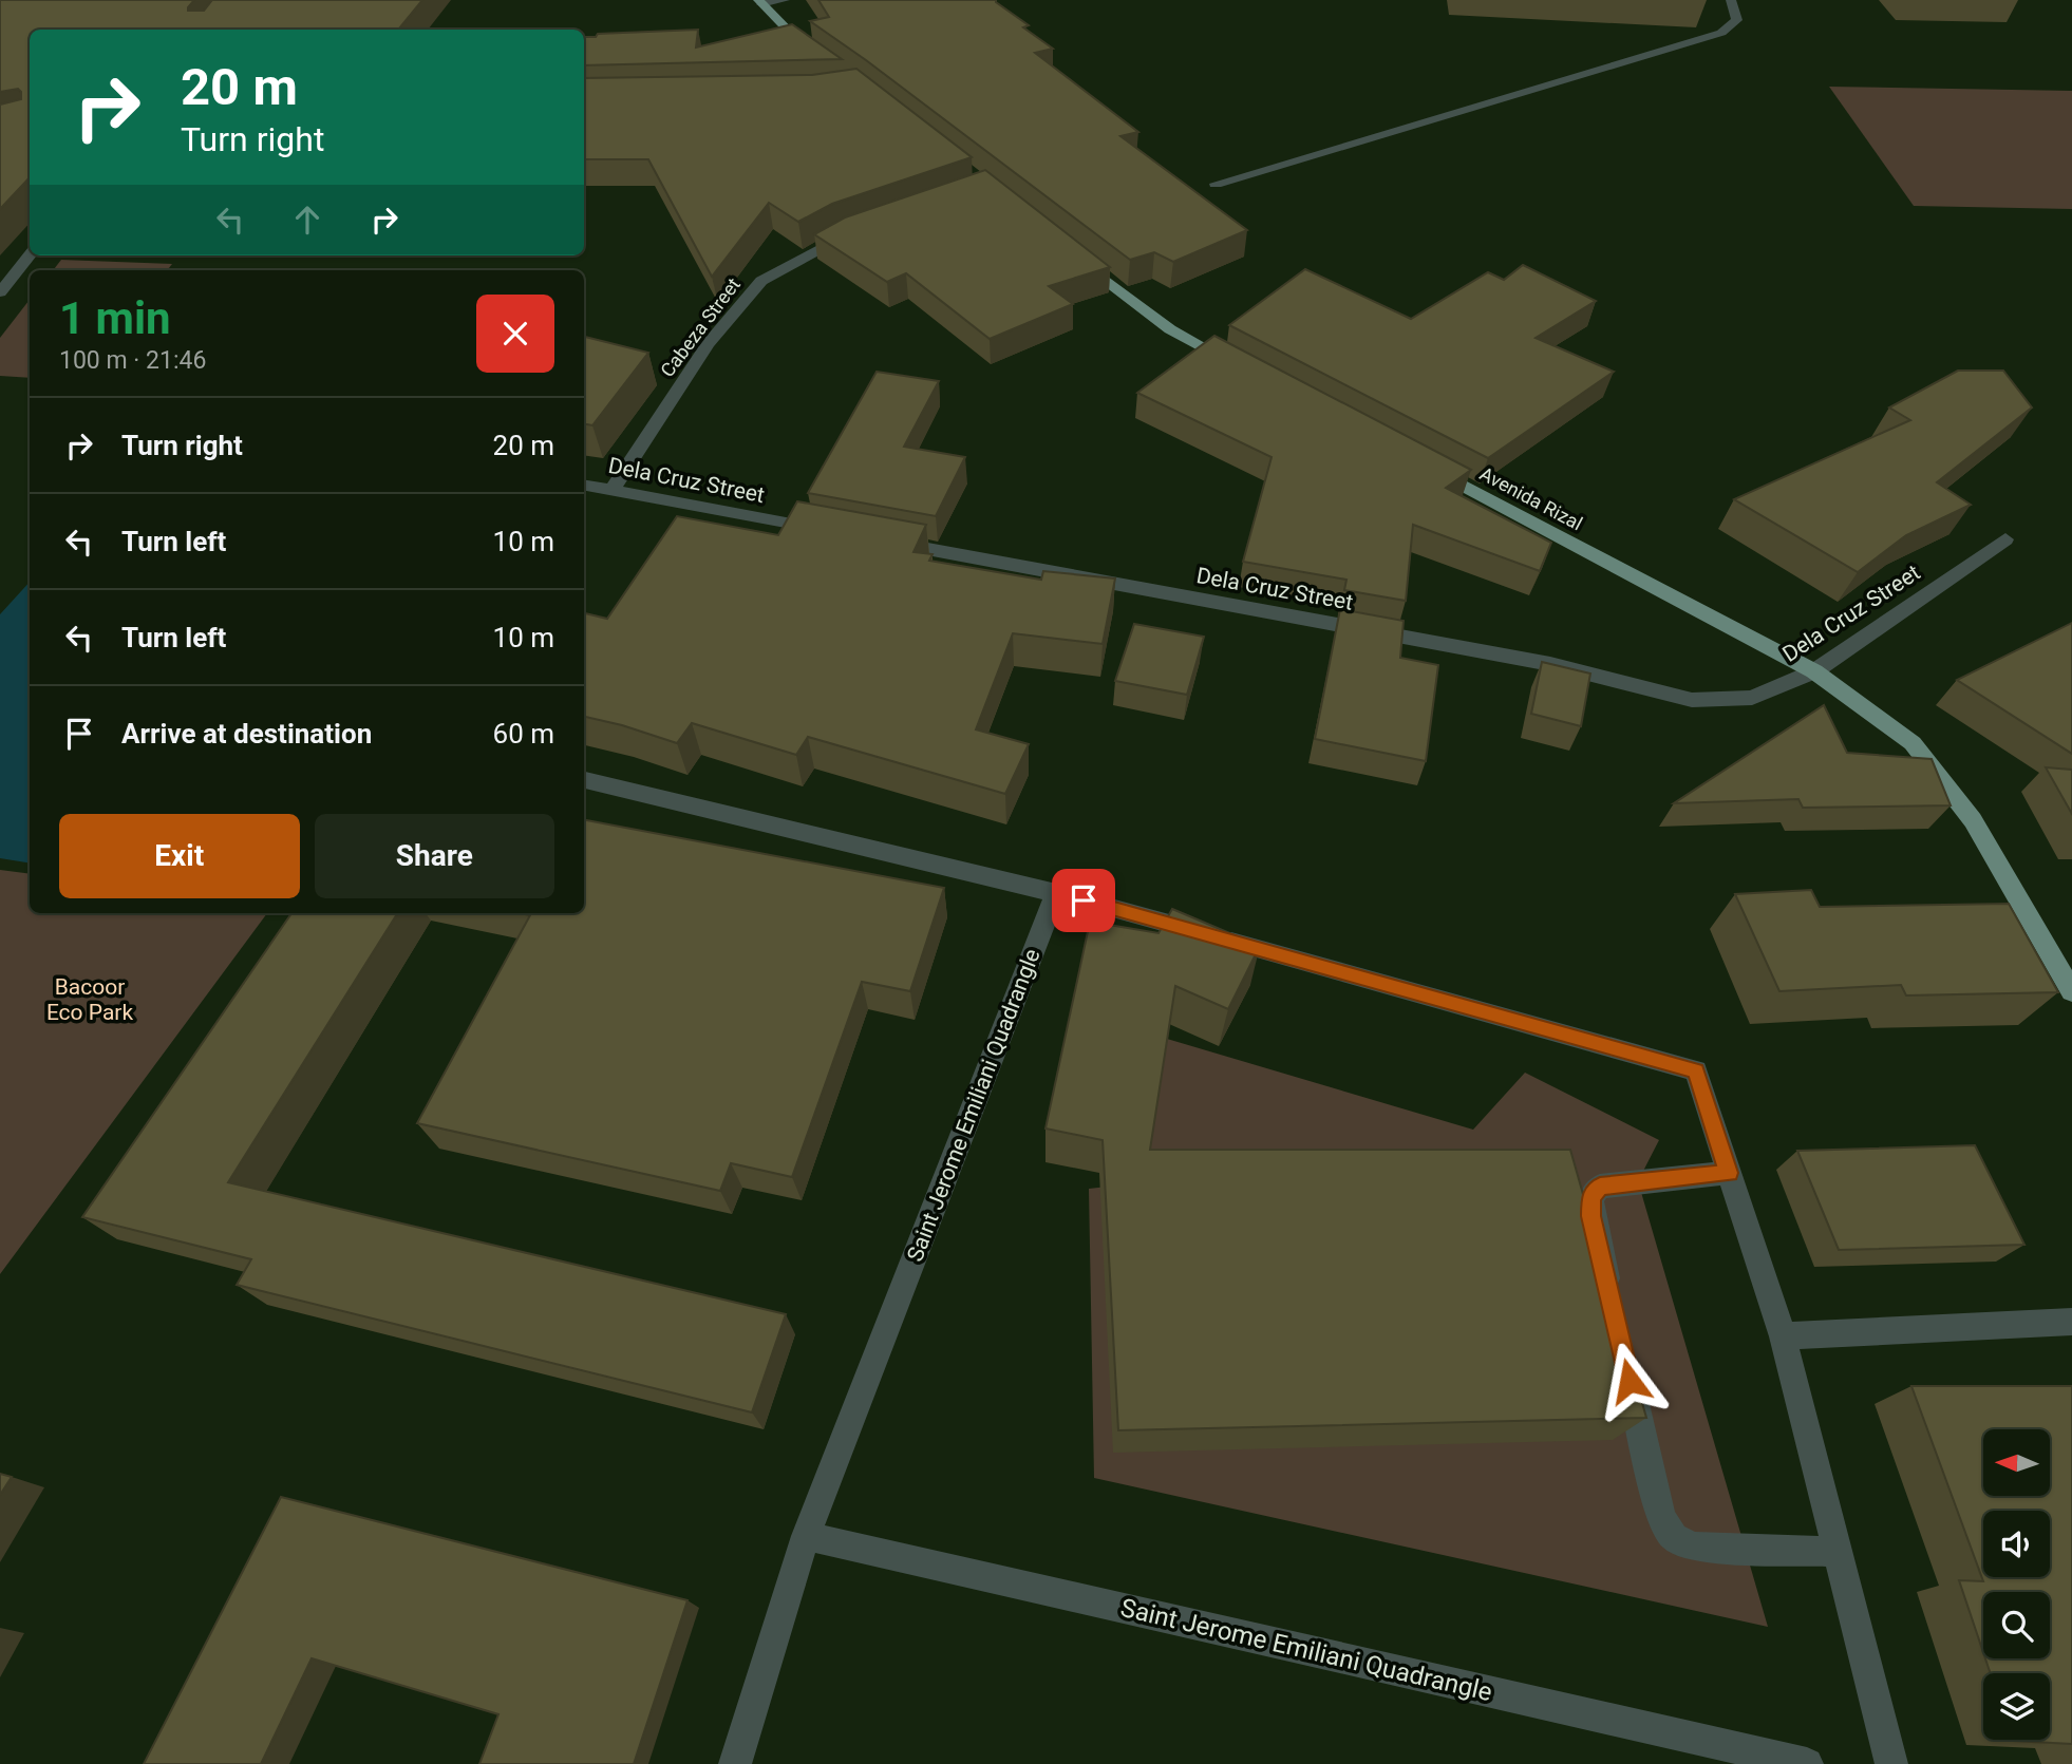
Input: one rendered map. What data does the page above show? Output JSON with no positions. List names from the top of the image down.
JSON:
{
  "streets": {
    "main road": ["Avenida Rizal"],
    "street": ["Cabeza Street", "Dela Cruz Street", "Saint Jerome Emiliani Quadrangle"]
  },
  "crossings": [
    ["Cabeza Street", "Dela Cruz Street"],
    ["Dela Cruz Street", "Avenida Rizal"]
  ],
  "parks": ["Bacoor Eco Park"],
  "north": "left",
  "page": {
    "turn": ["20 m", "Turn right"],
    "heading": ["1 min", "100 m · 21:46"],
    "list": [
      {
        "name": "Turn right",
        "value": "20 m"
      },
      {
        "name": "Turn left",
        "value": "10 m"
      },
      {
        "name": "Turn left",
        "value": "10 m"
      },
      {
        "name": "Arrive at destination",
        "value": "60 m"
      }
    ],
    "buttons": ["Exit", "Share"]
  }
}
